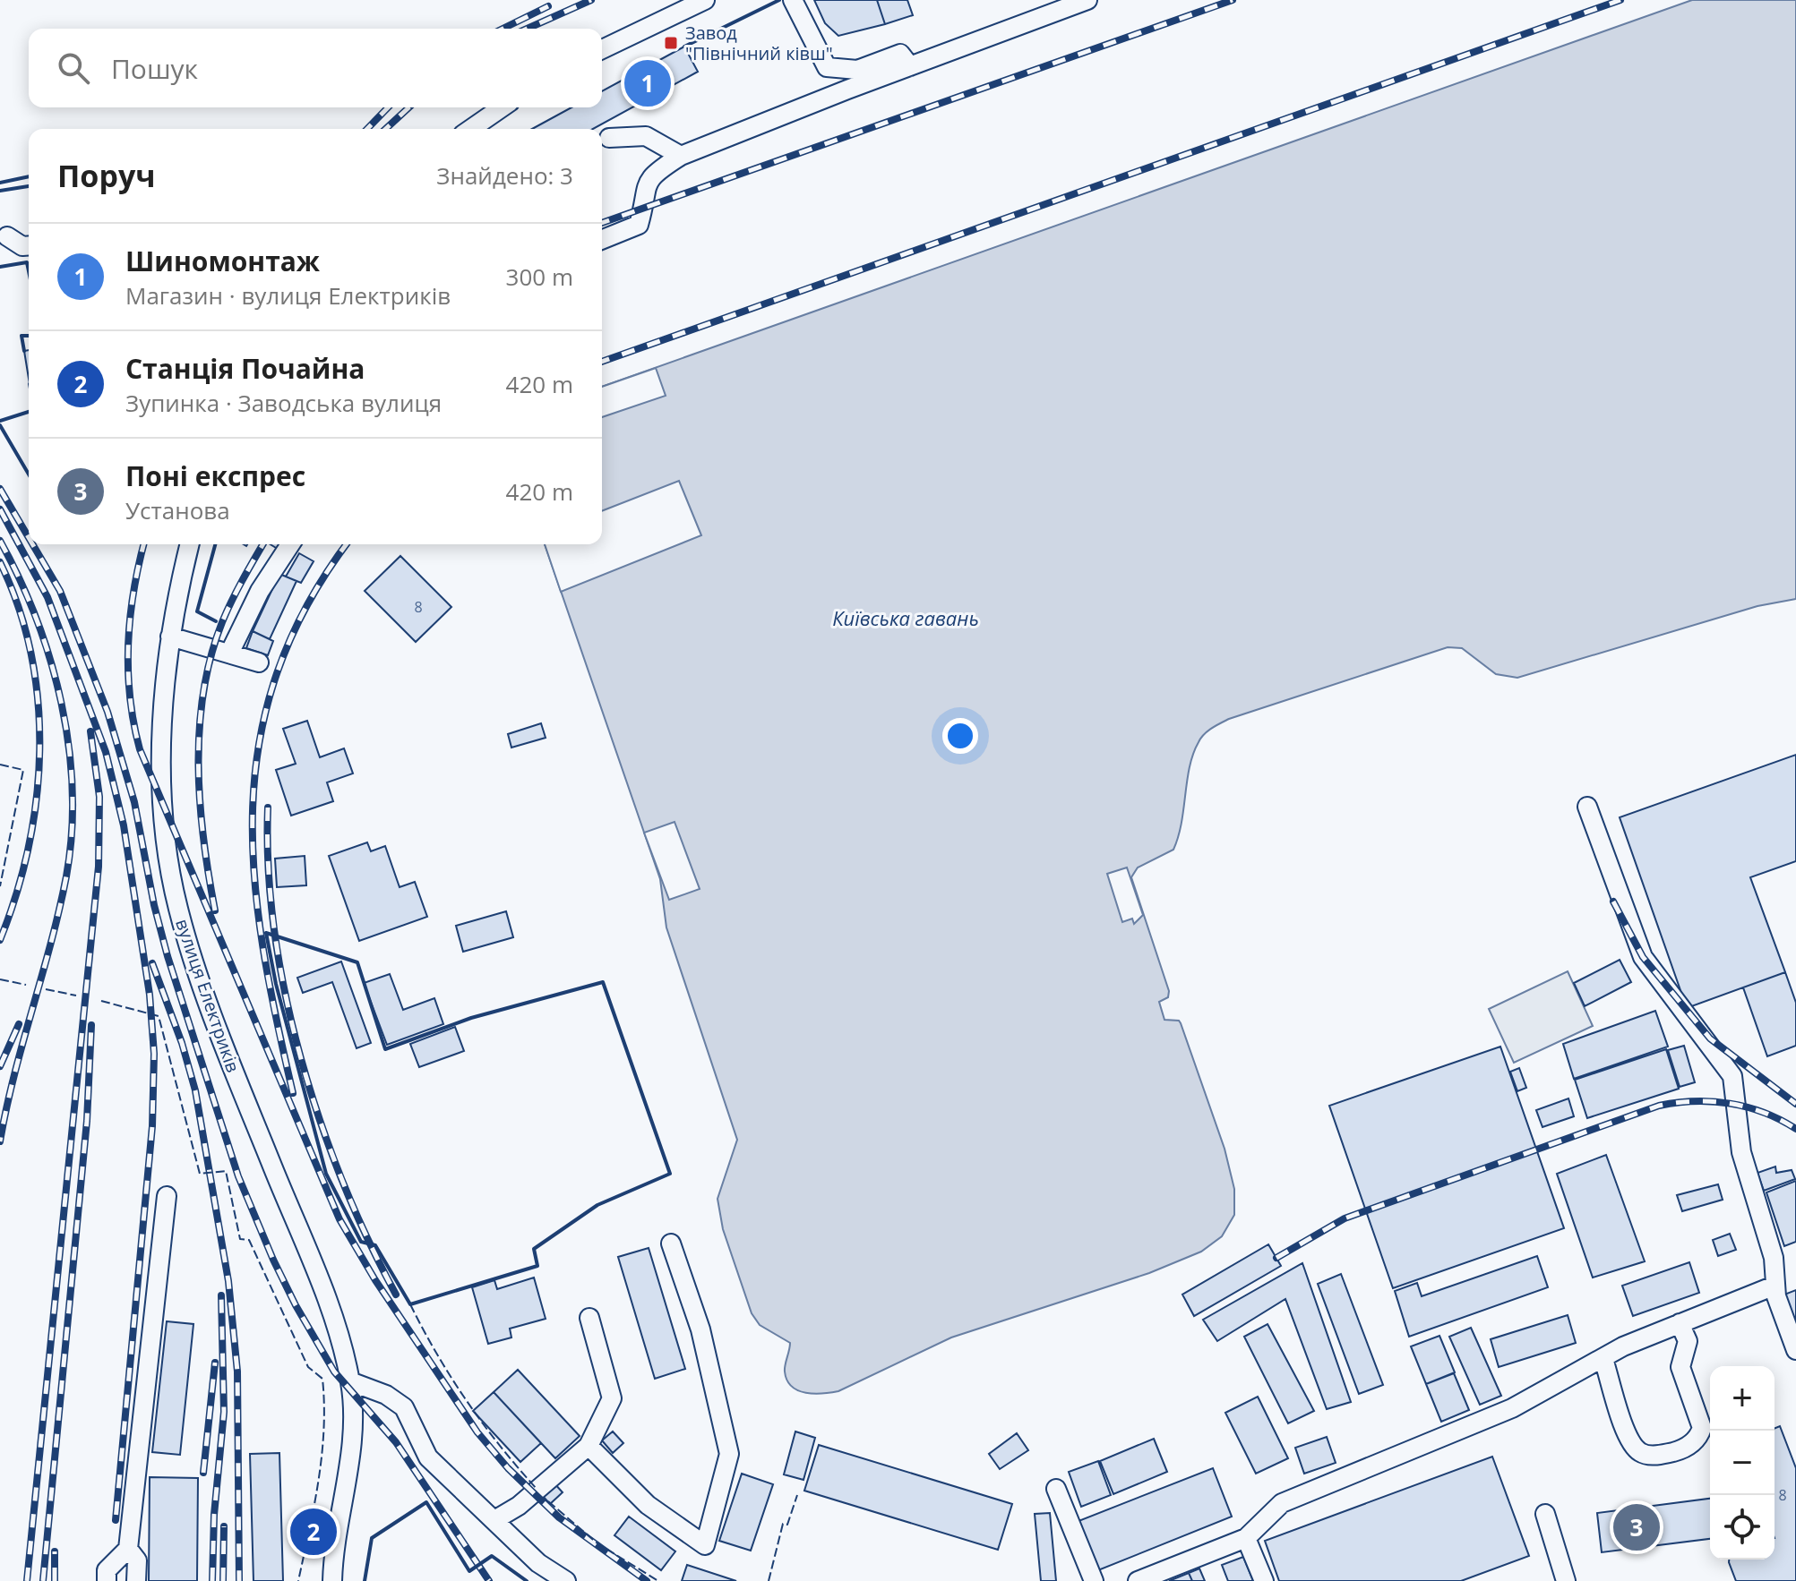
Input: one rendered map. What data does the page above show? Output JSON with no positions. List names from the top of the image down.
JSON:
{
  "streets": {
    "street": ["вулиця Електриків"]
  },
  "water": ["Київська гавань"],
  "places": {
    "transit": ["Завод \"Північний кiвш\""]
  },
  "house_numbers": ["8", "8"],
  "page": {
    "search": "Пошук",
    "pins": ["1", "3", "2"],
    "heading": ["Поруч", "Знайдено: 3"],
    "list": [
      {
        "mark": "1",
        "name": "Шиномонтаж",
        "note": "Магазин · вулиця Електриків",
        "value": "300 m"
      },
      {
        "mark": "2",
        "name": "Станція Почайна",
        "note": "Зупинка · Заводська вулиця",
        "value": "420 m"
      },
      {
        "mark": "3",
        "name": "Поні експрес",
        "note": "Установа",
        "value": "420 m"
      }
    ],
    "map_buttons": ["+", "−"]
  }
}
